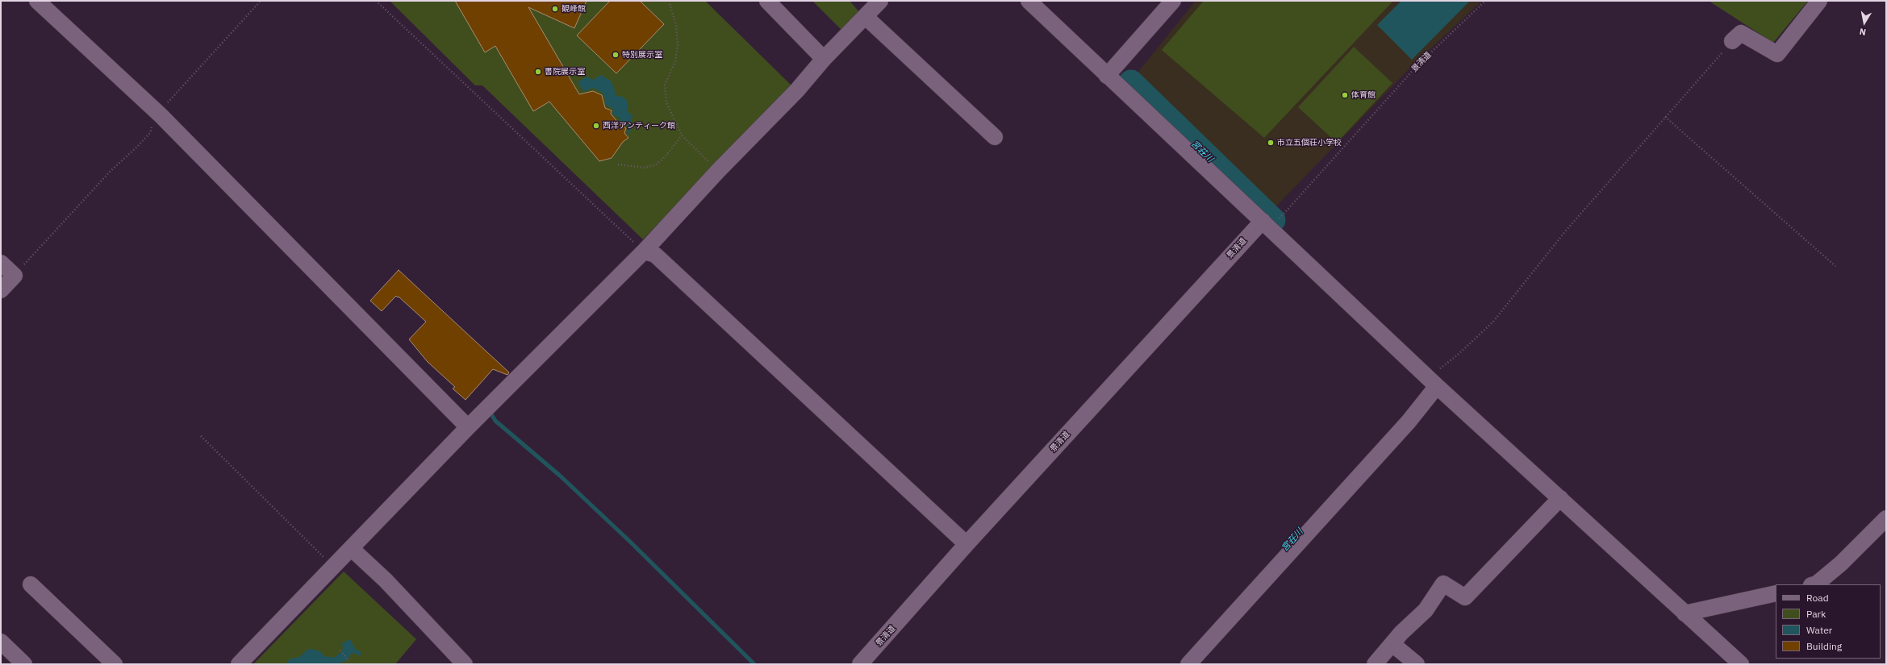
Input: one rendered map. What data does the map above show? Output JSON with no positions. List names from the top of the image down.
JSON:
{
  "streets": {
    "street": ["景清道"]
  },
  "water": ["宮荘川"],
  "places": [
    "観峰館",
    "特別展示室",
    "書院展示室",
    "体育館",
    "西洋アンティーク館",
    "市立五個荘小学校"
  ],
  "legend": [
    "Road",
    "Park",
    "Water",
    "Building"
  ],
  "north": "bottom"
}
